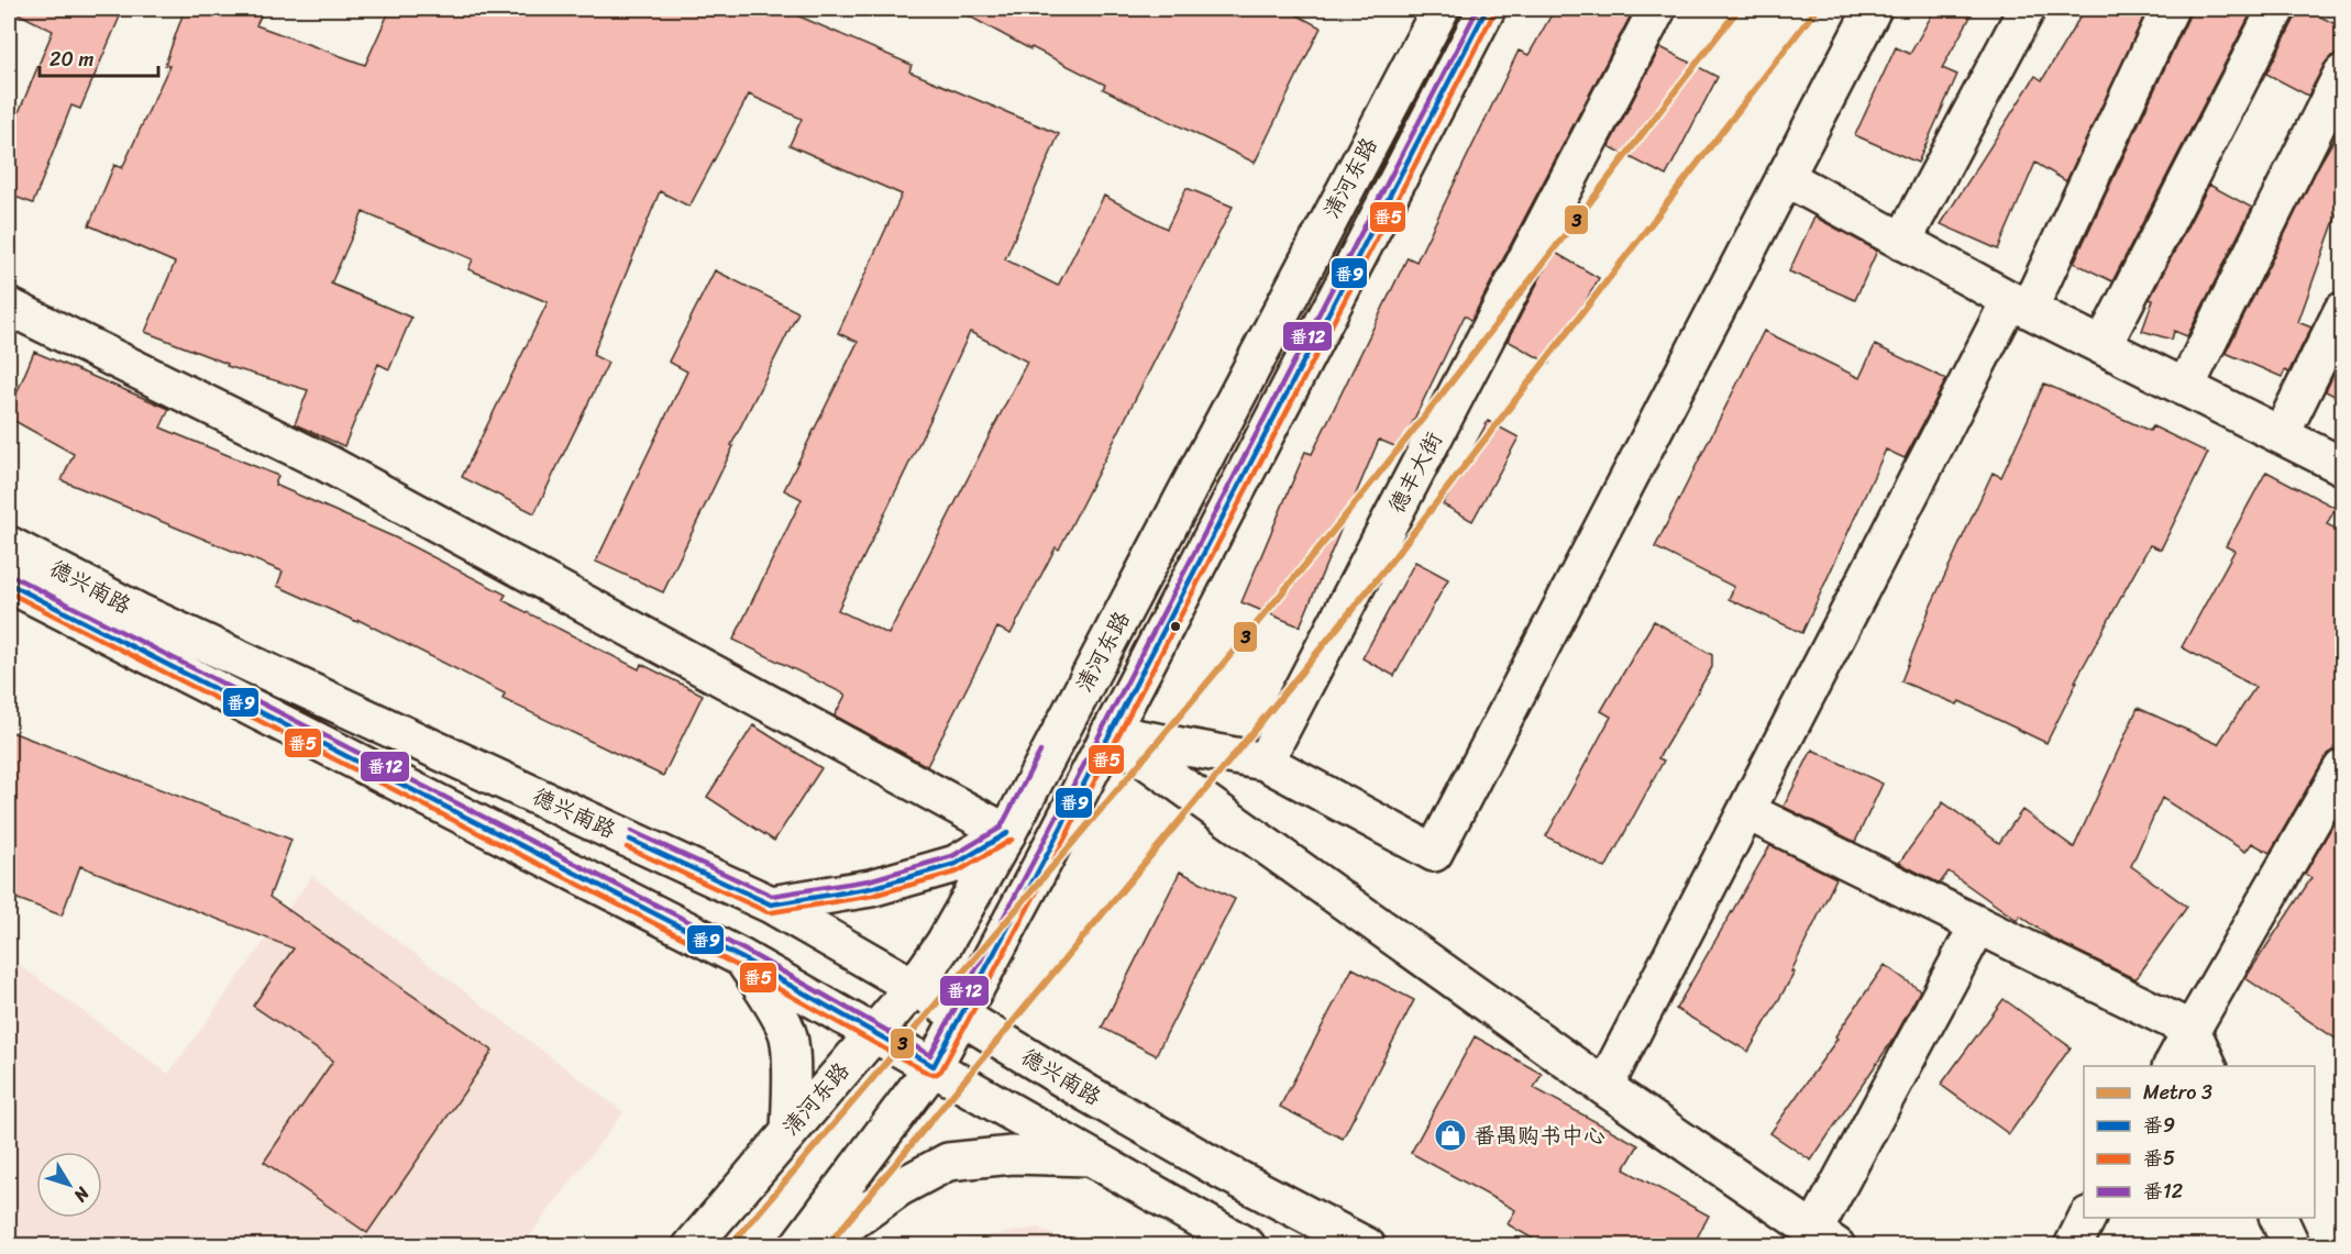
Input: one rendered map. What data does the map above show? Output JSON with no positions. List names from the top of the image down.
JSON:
{
  "streets": {
    "street": ["清河东路", "德丰大街", "德兴南路"]
  },
  "crossings": [
    ["清河东路", "德兴南路"]
  ],
  "places": {
    "shop": ["番禺购书中心"]
  },
  "lines": [
    "metro line 3",
    "transit line 番9",
    "transit line 番12",
    "transit line 番5"
  ],
  "legend": [
    "Metro 3",
    "番9",
    "番5",
    "番12"
  ],
  "scale_bar": "20 m",
  "north": "bottom right"
}
